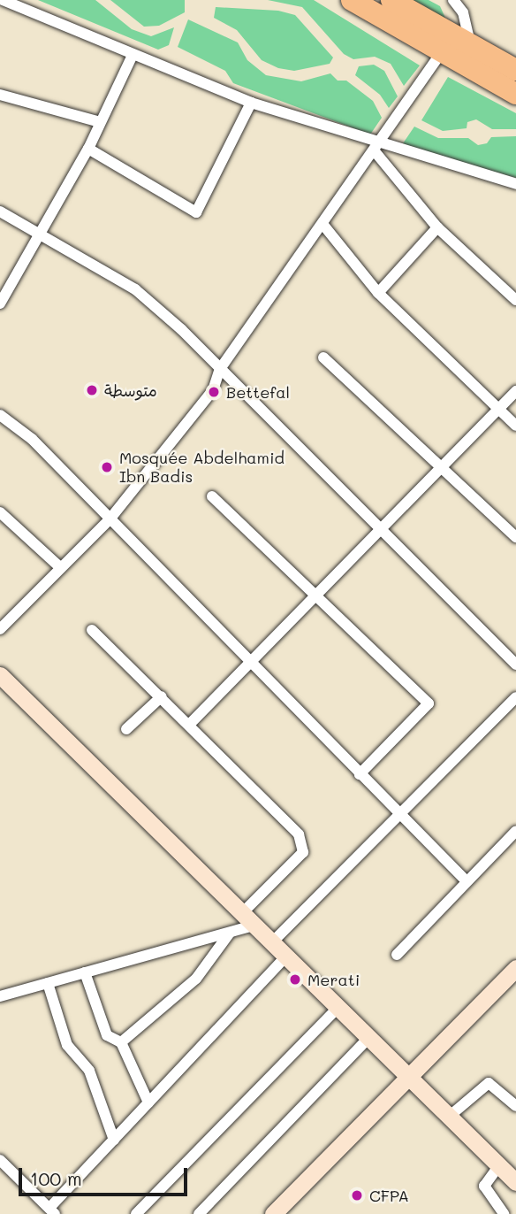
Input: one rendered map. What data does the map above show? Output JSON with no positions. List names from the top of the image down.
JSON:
{
  "places": [
    "متوسطة",
    "Bettefal",
    "Mosquée Abdelhamid Ibn Badis",
    "Merati",
    "CFPA"
  ],
  "scale_bar": "100 m"
}
